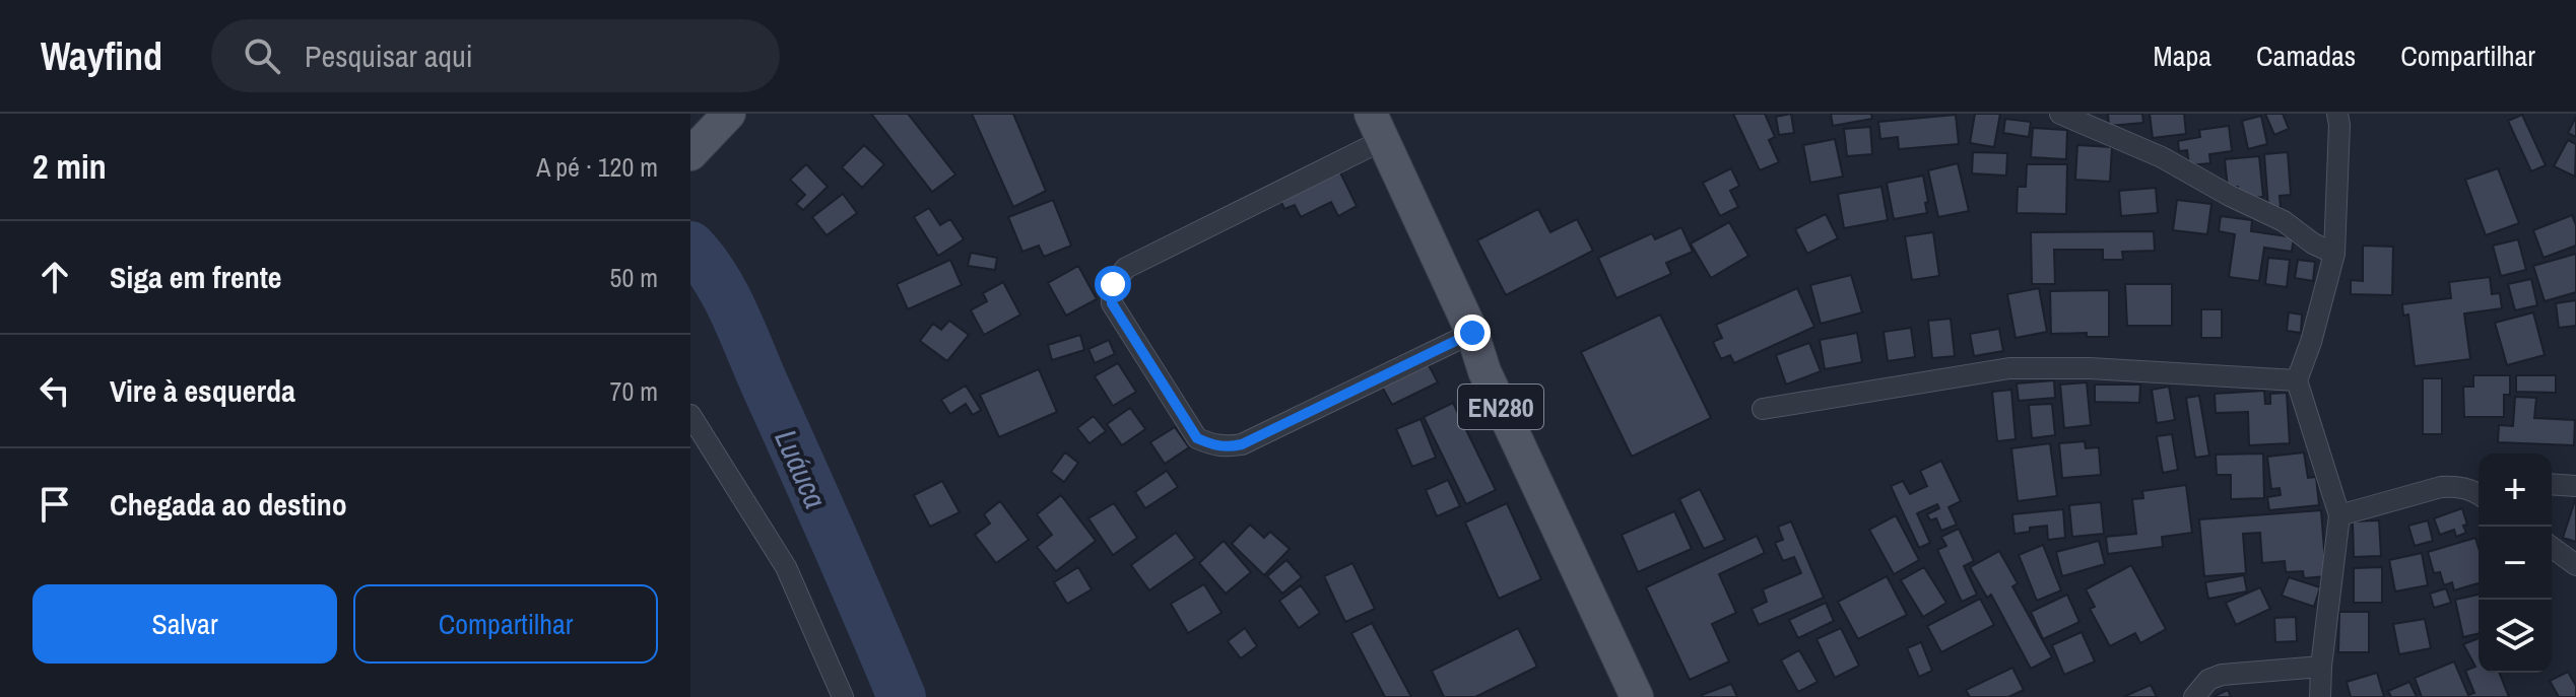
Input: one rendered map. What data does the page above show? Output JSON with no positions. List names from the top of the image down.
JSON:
{
  "streets": {
    "main road": ["EN280"]
  },
  "water": ["Luáuca"],
  "page": {
    "header": "Wayfind",
    "search": "Pesquisar aqui",
    "nav": ["Mapa", "Camadas", "Compartilhar"],
    "heading": ["2 min", "A pé · 120 m"],
    "list": [
      ["Siga em frente", "50 m"],
      ["Vire à esquerda", "70 m"],
      "Chegada ao destino"
    ],
    "map_buttons": ["+", "−"],
    "buttons": ["Salvar", "Compartilhar"]
  }
}
